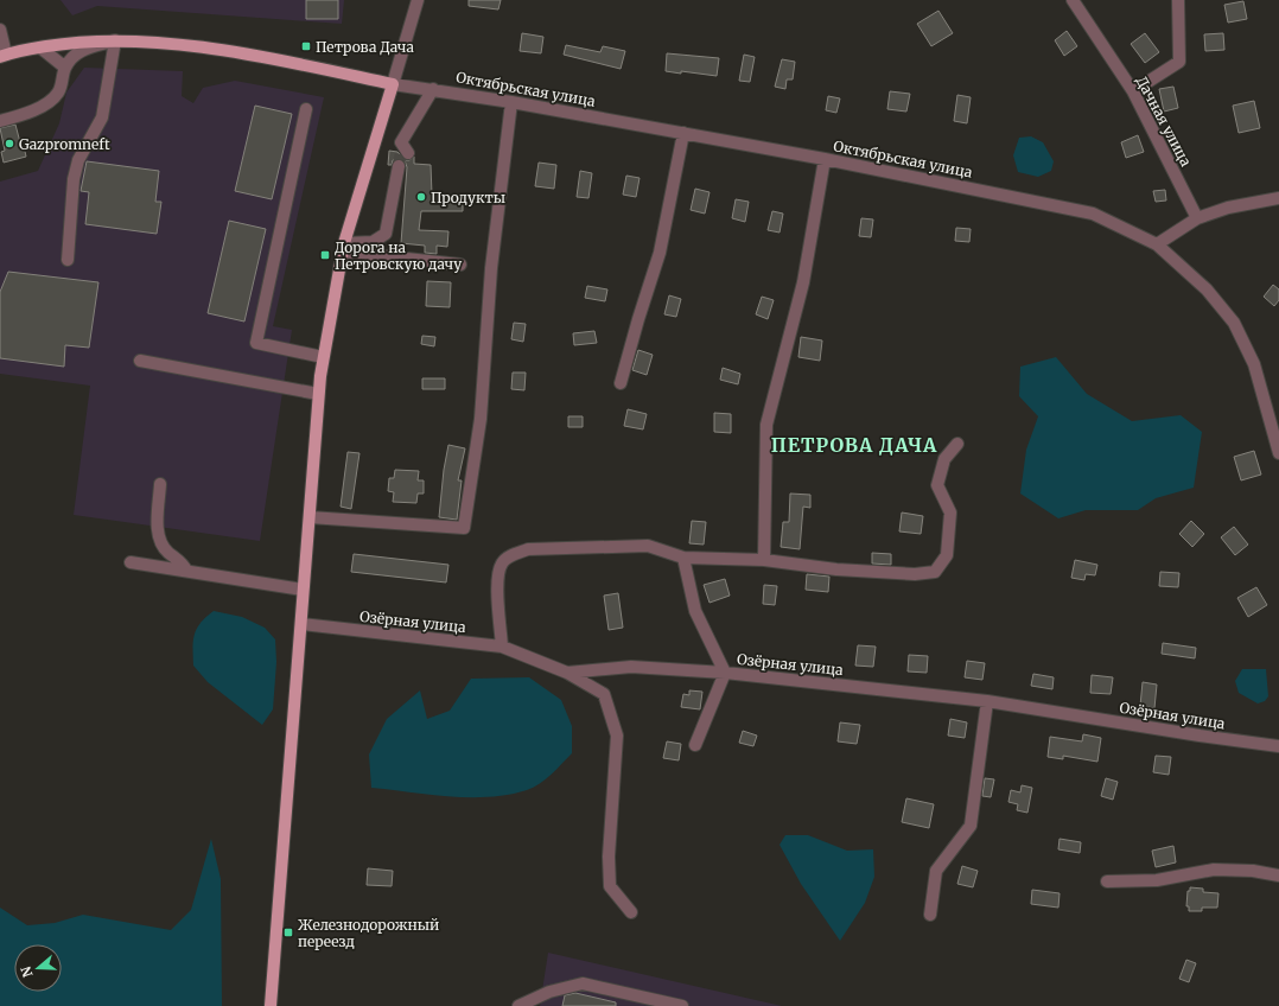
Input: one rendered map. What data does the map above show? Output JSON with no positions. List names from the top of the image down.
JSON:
{
  "streets": {
    "street": ["Октябрьская улица", "Дачная улица", "Озёрная улица"]
  },
  "districts": ["ПЕТРОВА ДАЧА"],
  "places": {
    "transit": ["Петрова Дача", "Дорога на Петровскую дачу", "Железнодорожный переезд"],
    "other": ["Gazpromneft", "Продукты"]
  },
  "north": "left"
}
